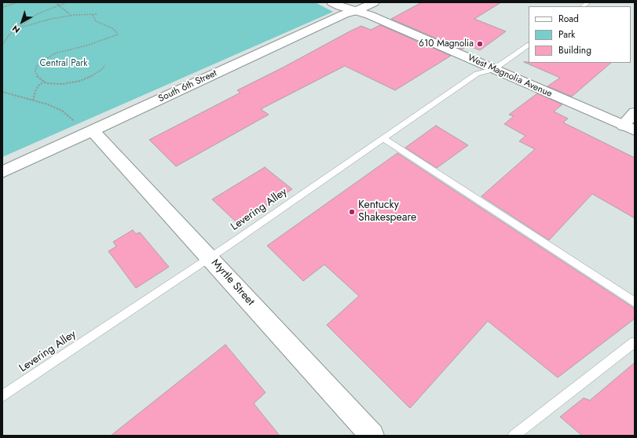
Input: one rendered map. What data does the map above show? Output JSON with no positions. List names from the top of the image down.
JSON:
{
  "streets": {
    "street": ["West Magnolia Avenue", "South 6th Street", "Myrtle Street"],
    "lane": ["Levering Alley"]
  },
  "crossings": [
    ["West Magnolia Avenue", "South 6th Street"],
    ["West Magnolia Avenue", "Levering Alley"],
    ["South 6th Street", "Myrtle Street"],
    ["Levering Alley", "Myrtle Street"]
  ],
  "parks": ["Central Park"],
  "places": ["610 Magnolia", "Kentucky Shakespeare"],
  "legend": ["Road", "Park", "Building"],
  "north": "bottom left"
}
